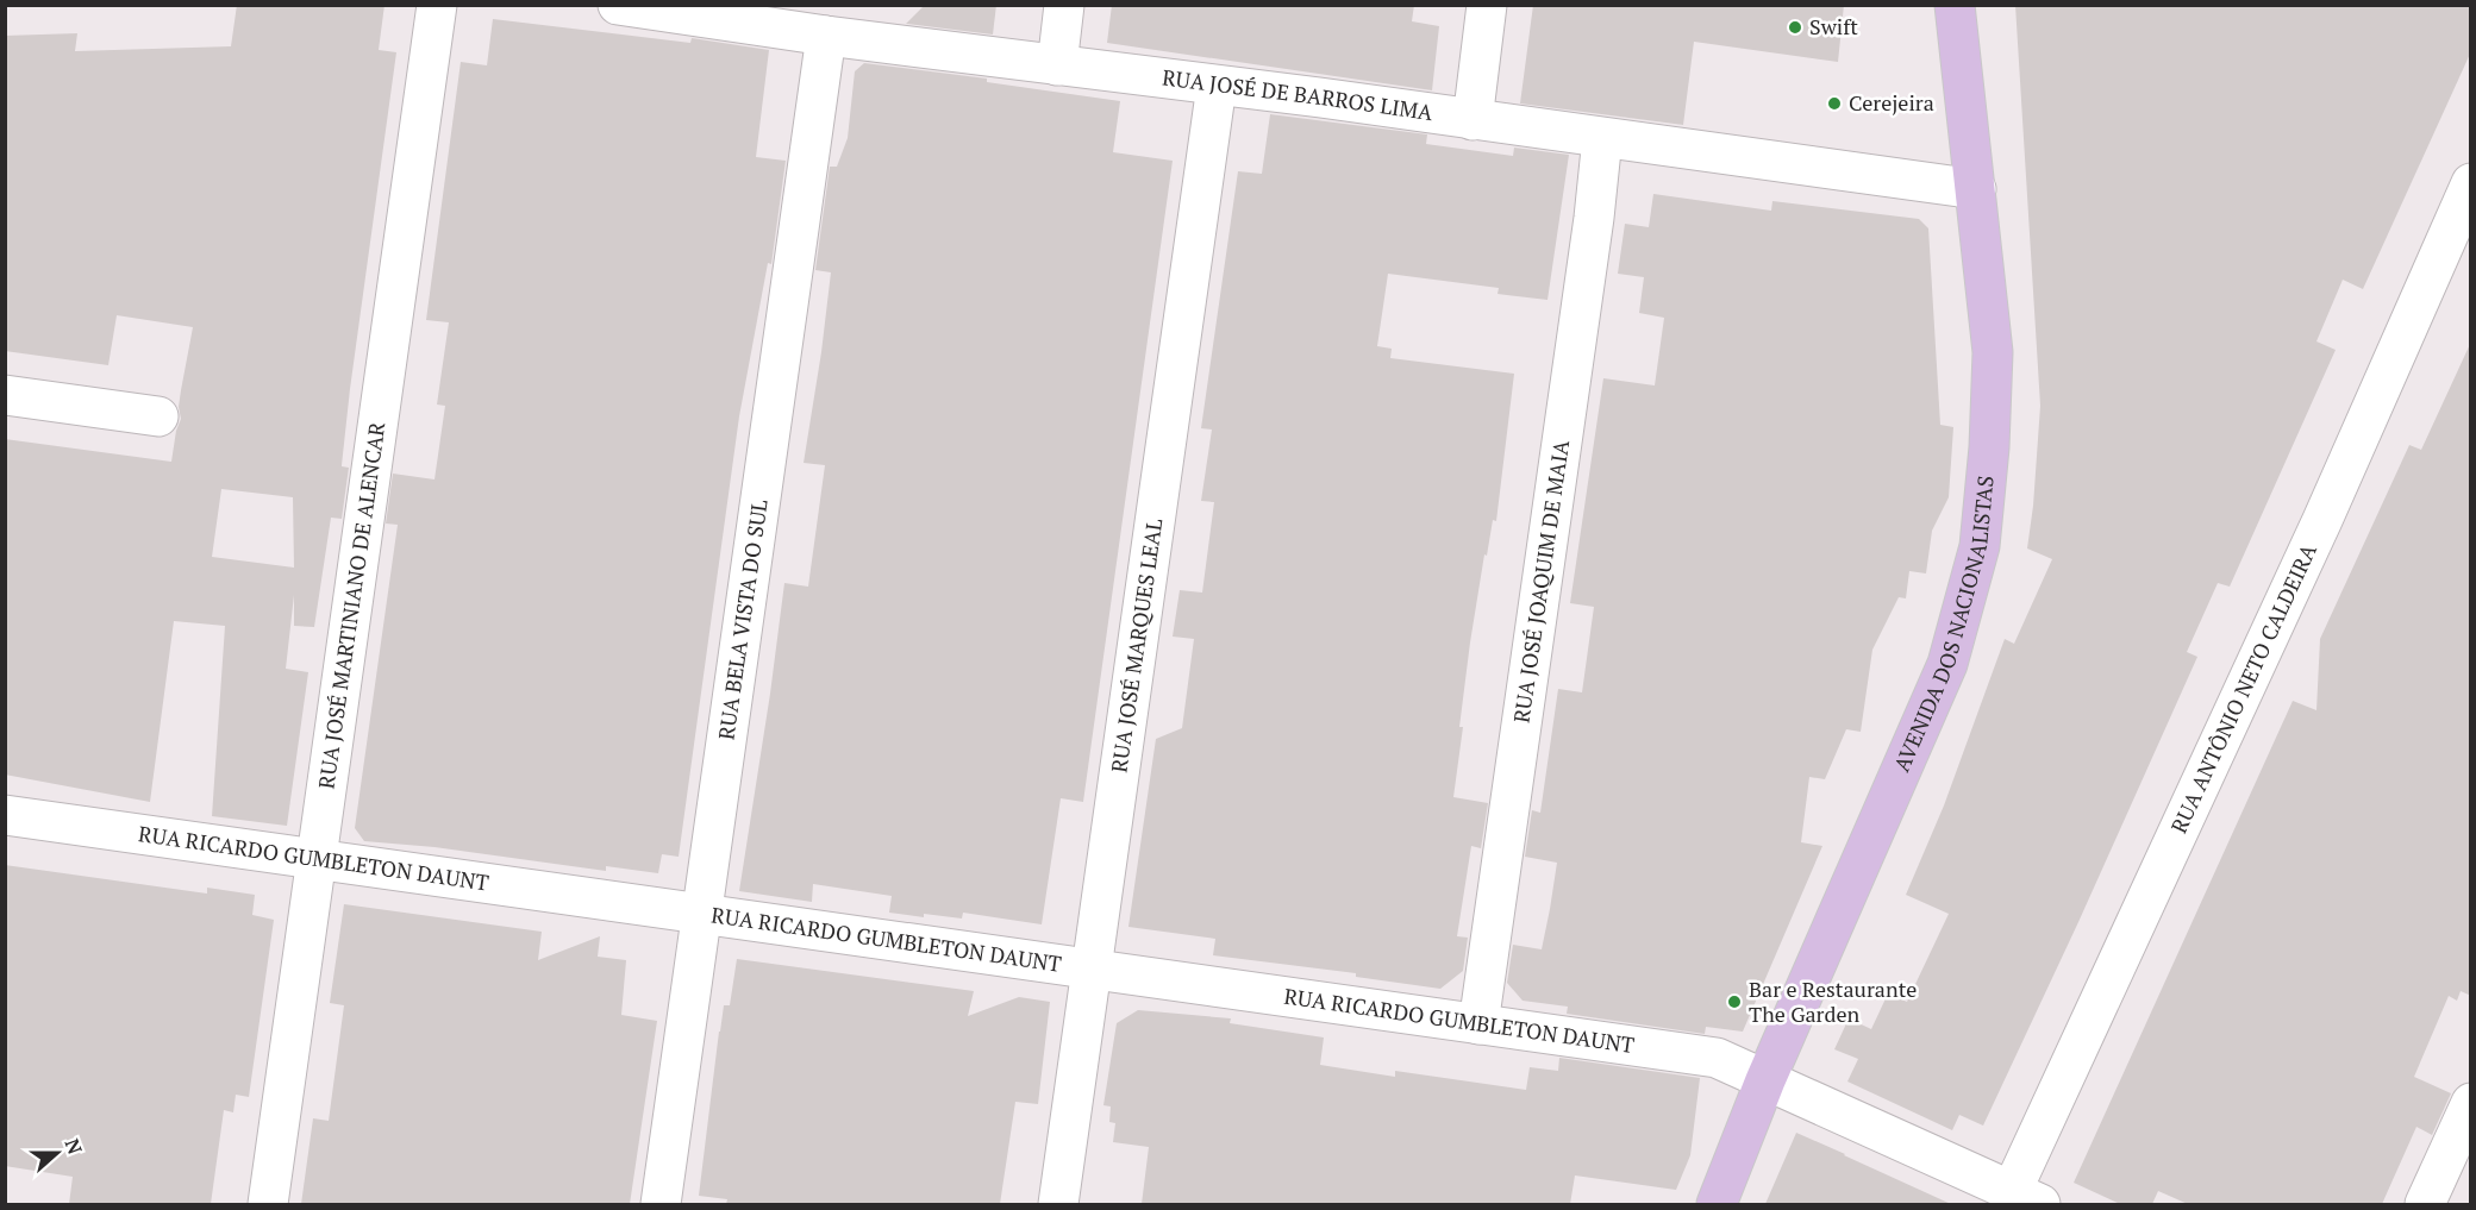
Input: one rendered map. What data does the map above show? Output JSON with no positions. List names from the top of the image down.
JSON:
{
  "streets": {
    "main road": ["AVENIDA DOS NACIONALISTAS"],
    "street": [
      "RUA JOSÉ DE BARROS LIMA",
      "RUA JOSÉ JOAQUIM DE MAIA",
      "RUA JOSÉ MARTINIANO DE ALENCAR",
      "RUA BELA VISTA DO SUL",
      "RUA JOSÉ MARQUES LEAL",
      "RUA ANTÔNIO NETO CALDEIRA",
      "RUA RICARDO GUMBLETON DAUNT"
    ]
  },
  "crossings": [
    ["RUA JOSÉ DE BARROS LIMA", "RUA JOSÉ JOAQUIM DE MAIA"],
    ["RUA JOSÉ DE BARROS LIMA", "RUA BELA VISTA DO SUL"],
    ["RUA JOSÉ DE BARROS LIMA", "AVENIDA DOS NACIONALISTAS"],
    ["RUA JOSÉ DE BARROS LIMA", "RUA JOSÉ MARQUES LEAL"],
    ["RUA JOSÉ JOAQUIM DE MAIA", "RUA RICARDO GUMBLETON DAUNT"],
    ["RUA JOSÉ MARTINIANO DE ALENCAR", "RUA RICARDO GUMBLETON DAUNT"],
    ["RUA BELA VISTA DO SUL", "RUA RICARDO GUMBLETON DAUNT"],
    ["AVENIDA DOS NACIONALISTAS", "RUA RICARDO GUMBLETON DAUNT"],
    ["RUA JOSÉ MARQUES LEAL", "RUA RICARDO GUMBLETON DAUNT"],
    ["RUA ANTÔNIO NETO CALDEIRA", "RUA RICARDO GUMBLETON DAUNT"]
  ],
  "places": ["Swift", "Cerejeira", "Bar e Restaurante The Garden"],
  "north": "right"
}
